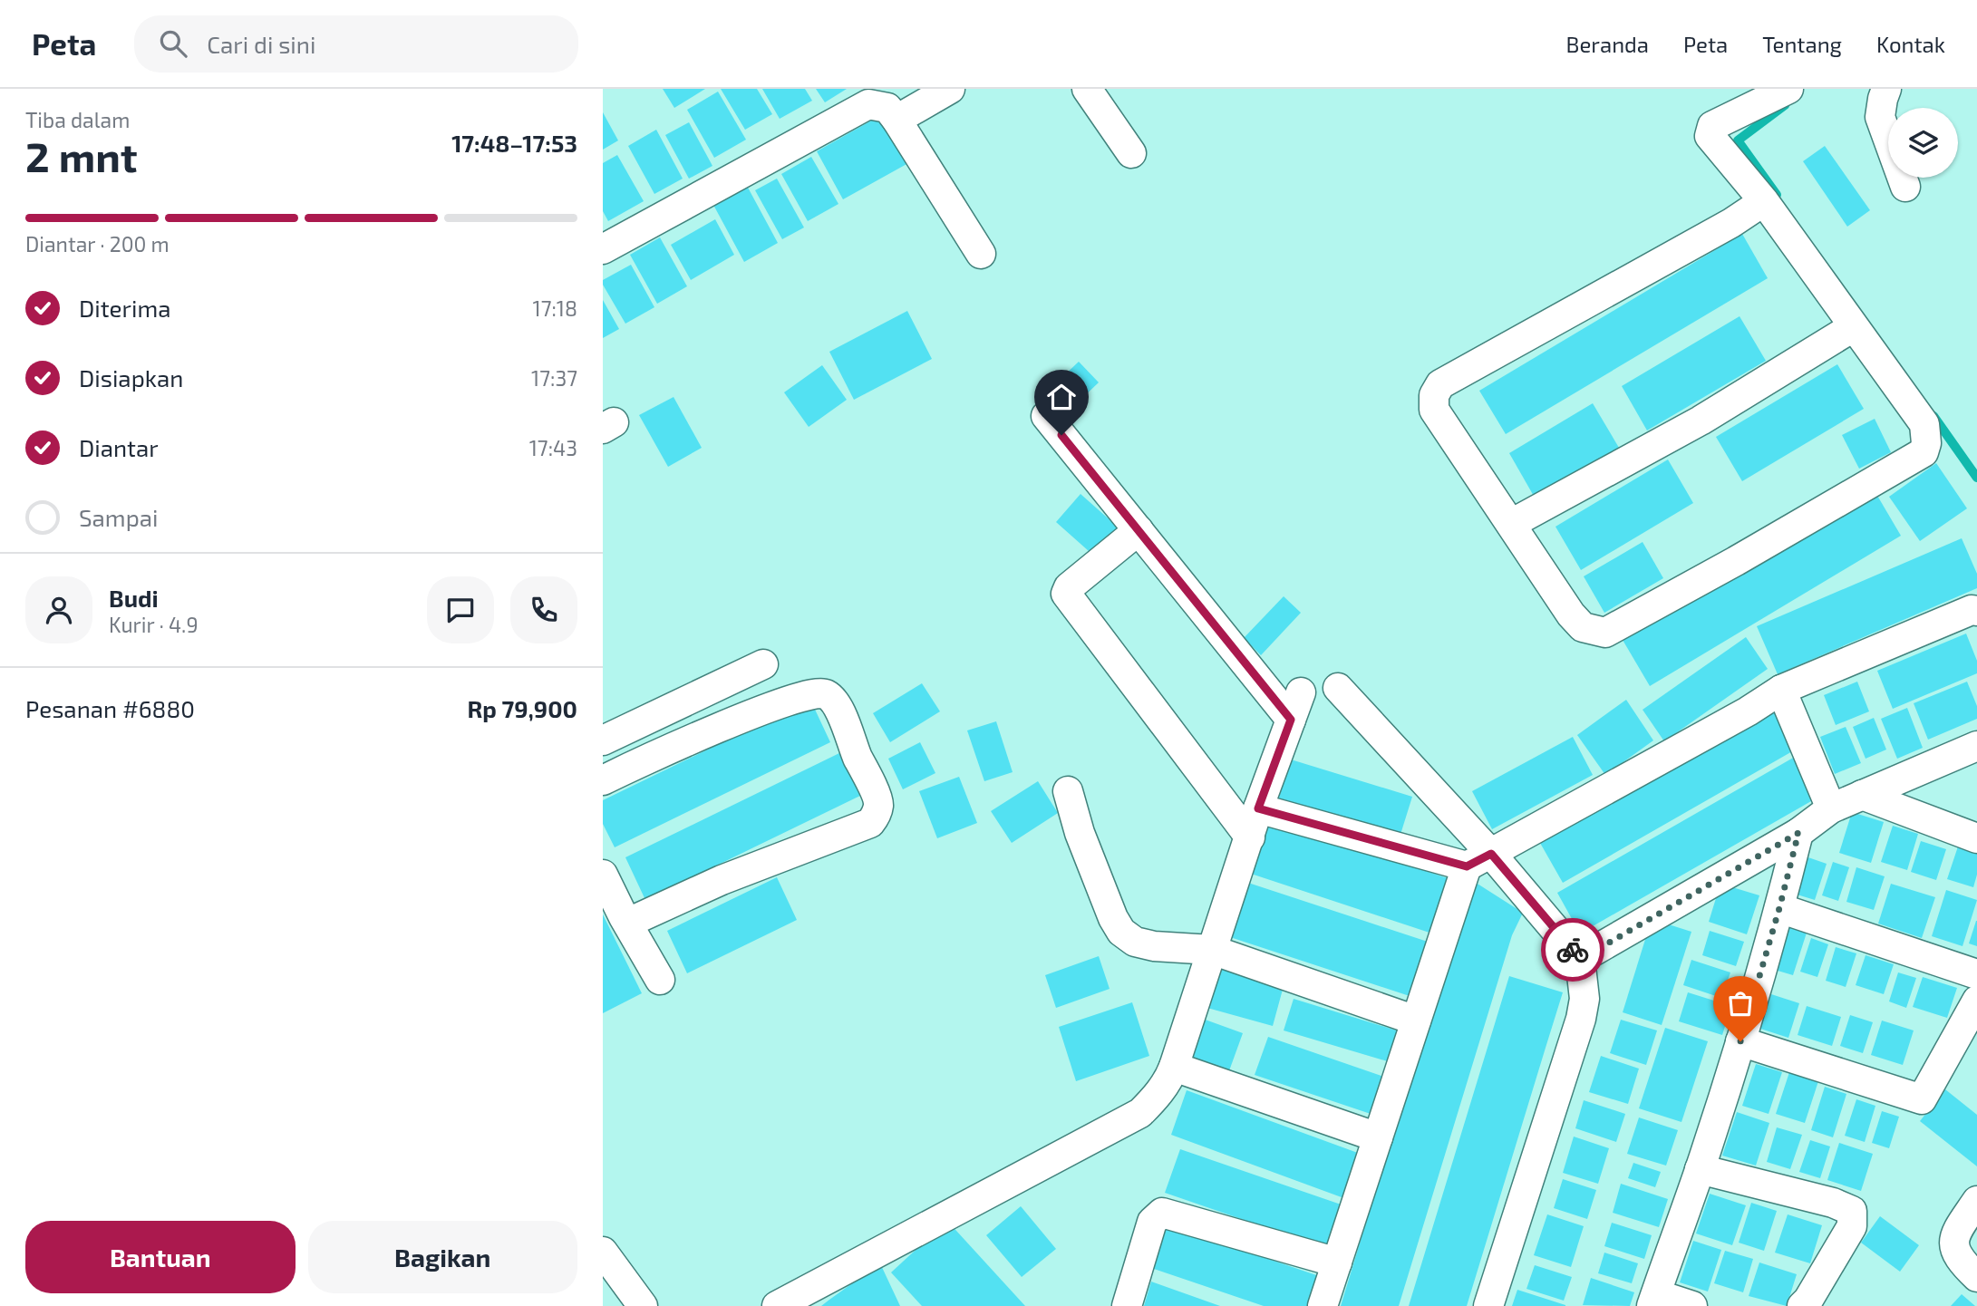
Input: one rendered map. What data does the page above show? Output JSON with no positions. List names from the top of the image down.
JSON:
{
  "page": {
    "header": "Peta",
    "search": "Cari di sini",
    "nav": [
      "Beranda",
      "Peta",
      "Tentang",
      "Kontak"
    ],
    "heading": ["2 mnt", "Tiba dalam", "17:48–17:53"],
    "panel": [
      "Budi",
      "Kurir · 4.9",
      "Pesanan #6880",
      "Rp 79,900"
    ],
    "bar": "Diantar · 200 m",
    "list": [
      ["Diterima", "17:18"],
      ["Disiapkan", "17:37"],
      ["Diantar", "17:43"],
      "Sampai"
    ],
    "buttons": ["Bantuan", "Bagikan"]
  }
}
